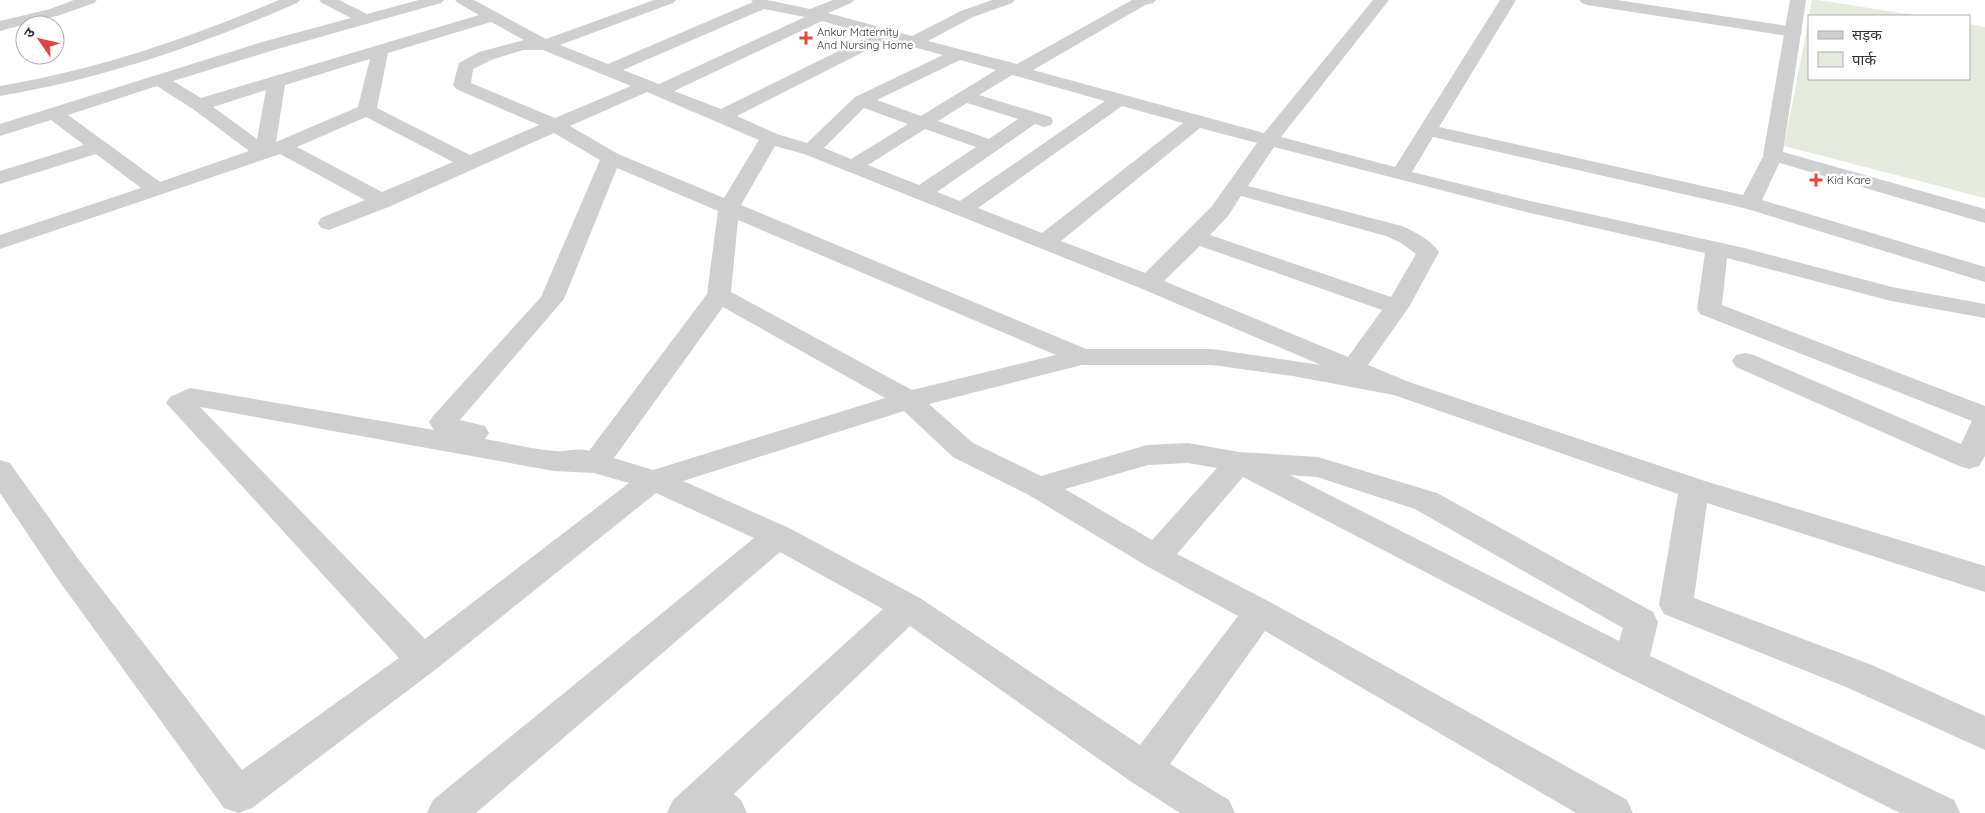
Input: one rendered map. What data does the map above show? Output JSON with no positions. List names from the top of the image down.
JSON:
{
  "places": {
    "health": ["Ankur Maternity And Nursing Home", "Kid Kare"]
  },
  "legend": ["सड़क", "पार्क"],
  "north": "top left"
}
